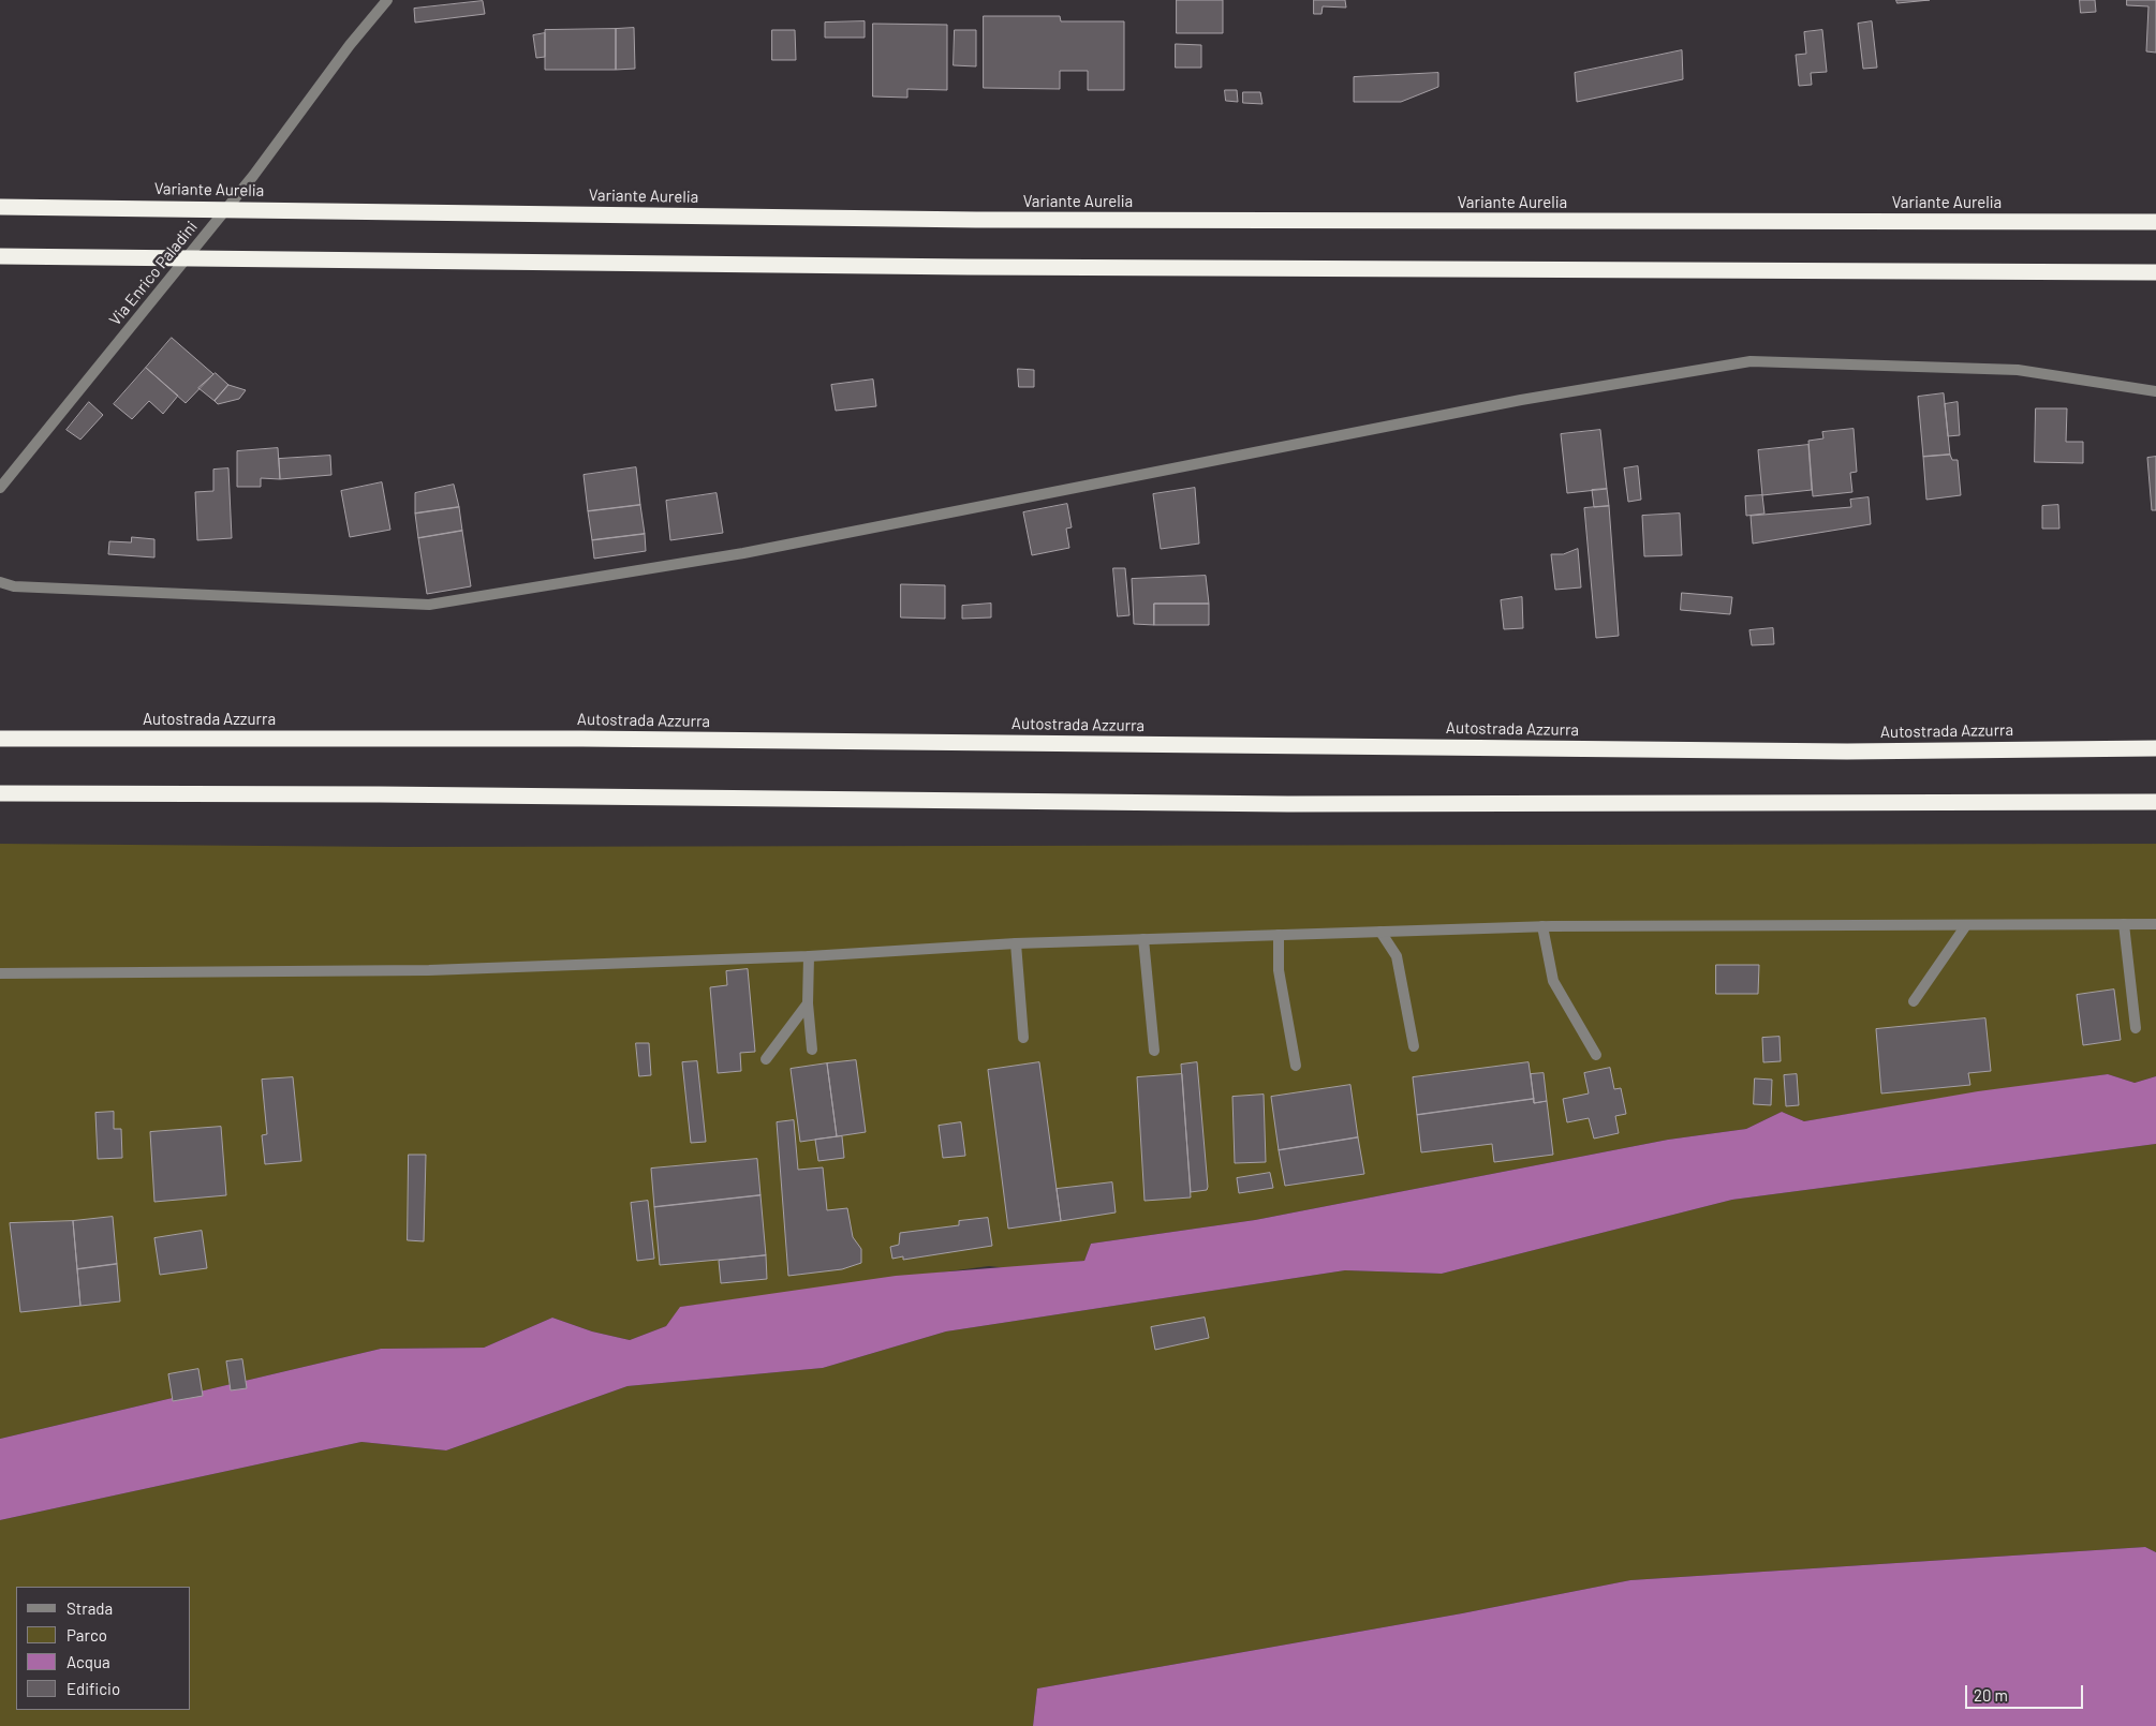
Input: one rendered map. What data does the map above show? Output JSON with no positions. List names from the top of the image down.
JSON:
{
  "streets": {
    "highway": ["Variante Aurelia", "Autostrada Azzurra"],
    "street": ["Via Enrico Paladini"]
  },
  "legend": [
    "Strada",
    "Parco",
    "Acqua",
    "Edificio"
  ],
  "scale_bar": "20 m"
}
